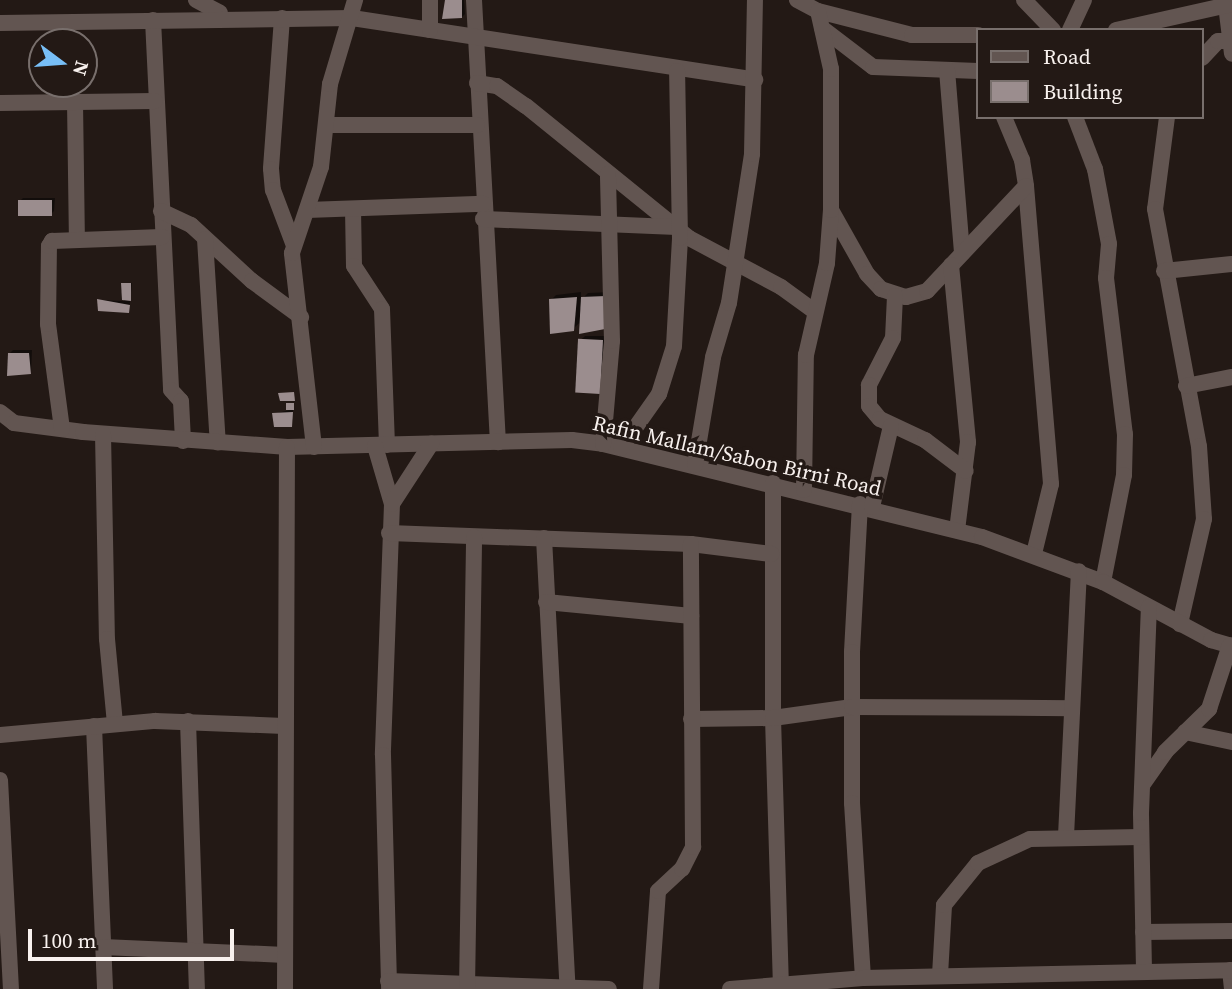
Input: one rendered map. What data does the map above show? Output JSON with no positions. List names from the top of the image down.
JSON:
{
  "streets": {
    "street": ["Rafin Mallam/Sabon Birni Road"]
  },
  "legend": ["Road", "Building"],
  "scale_bar": "100 m",
  "north": "right"
}
